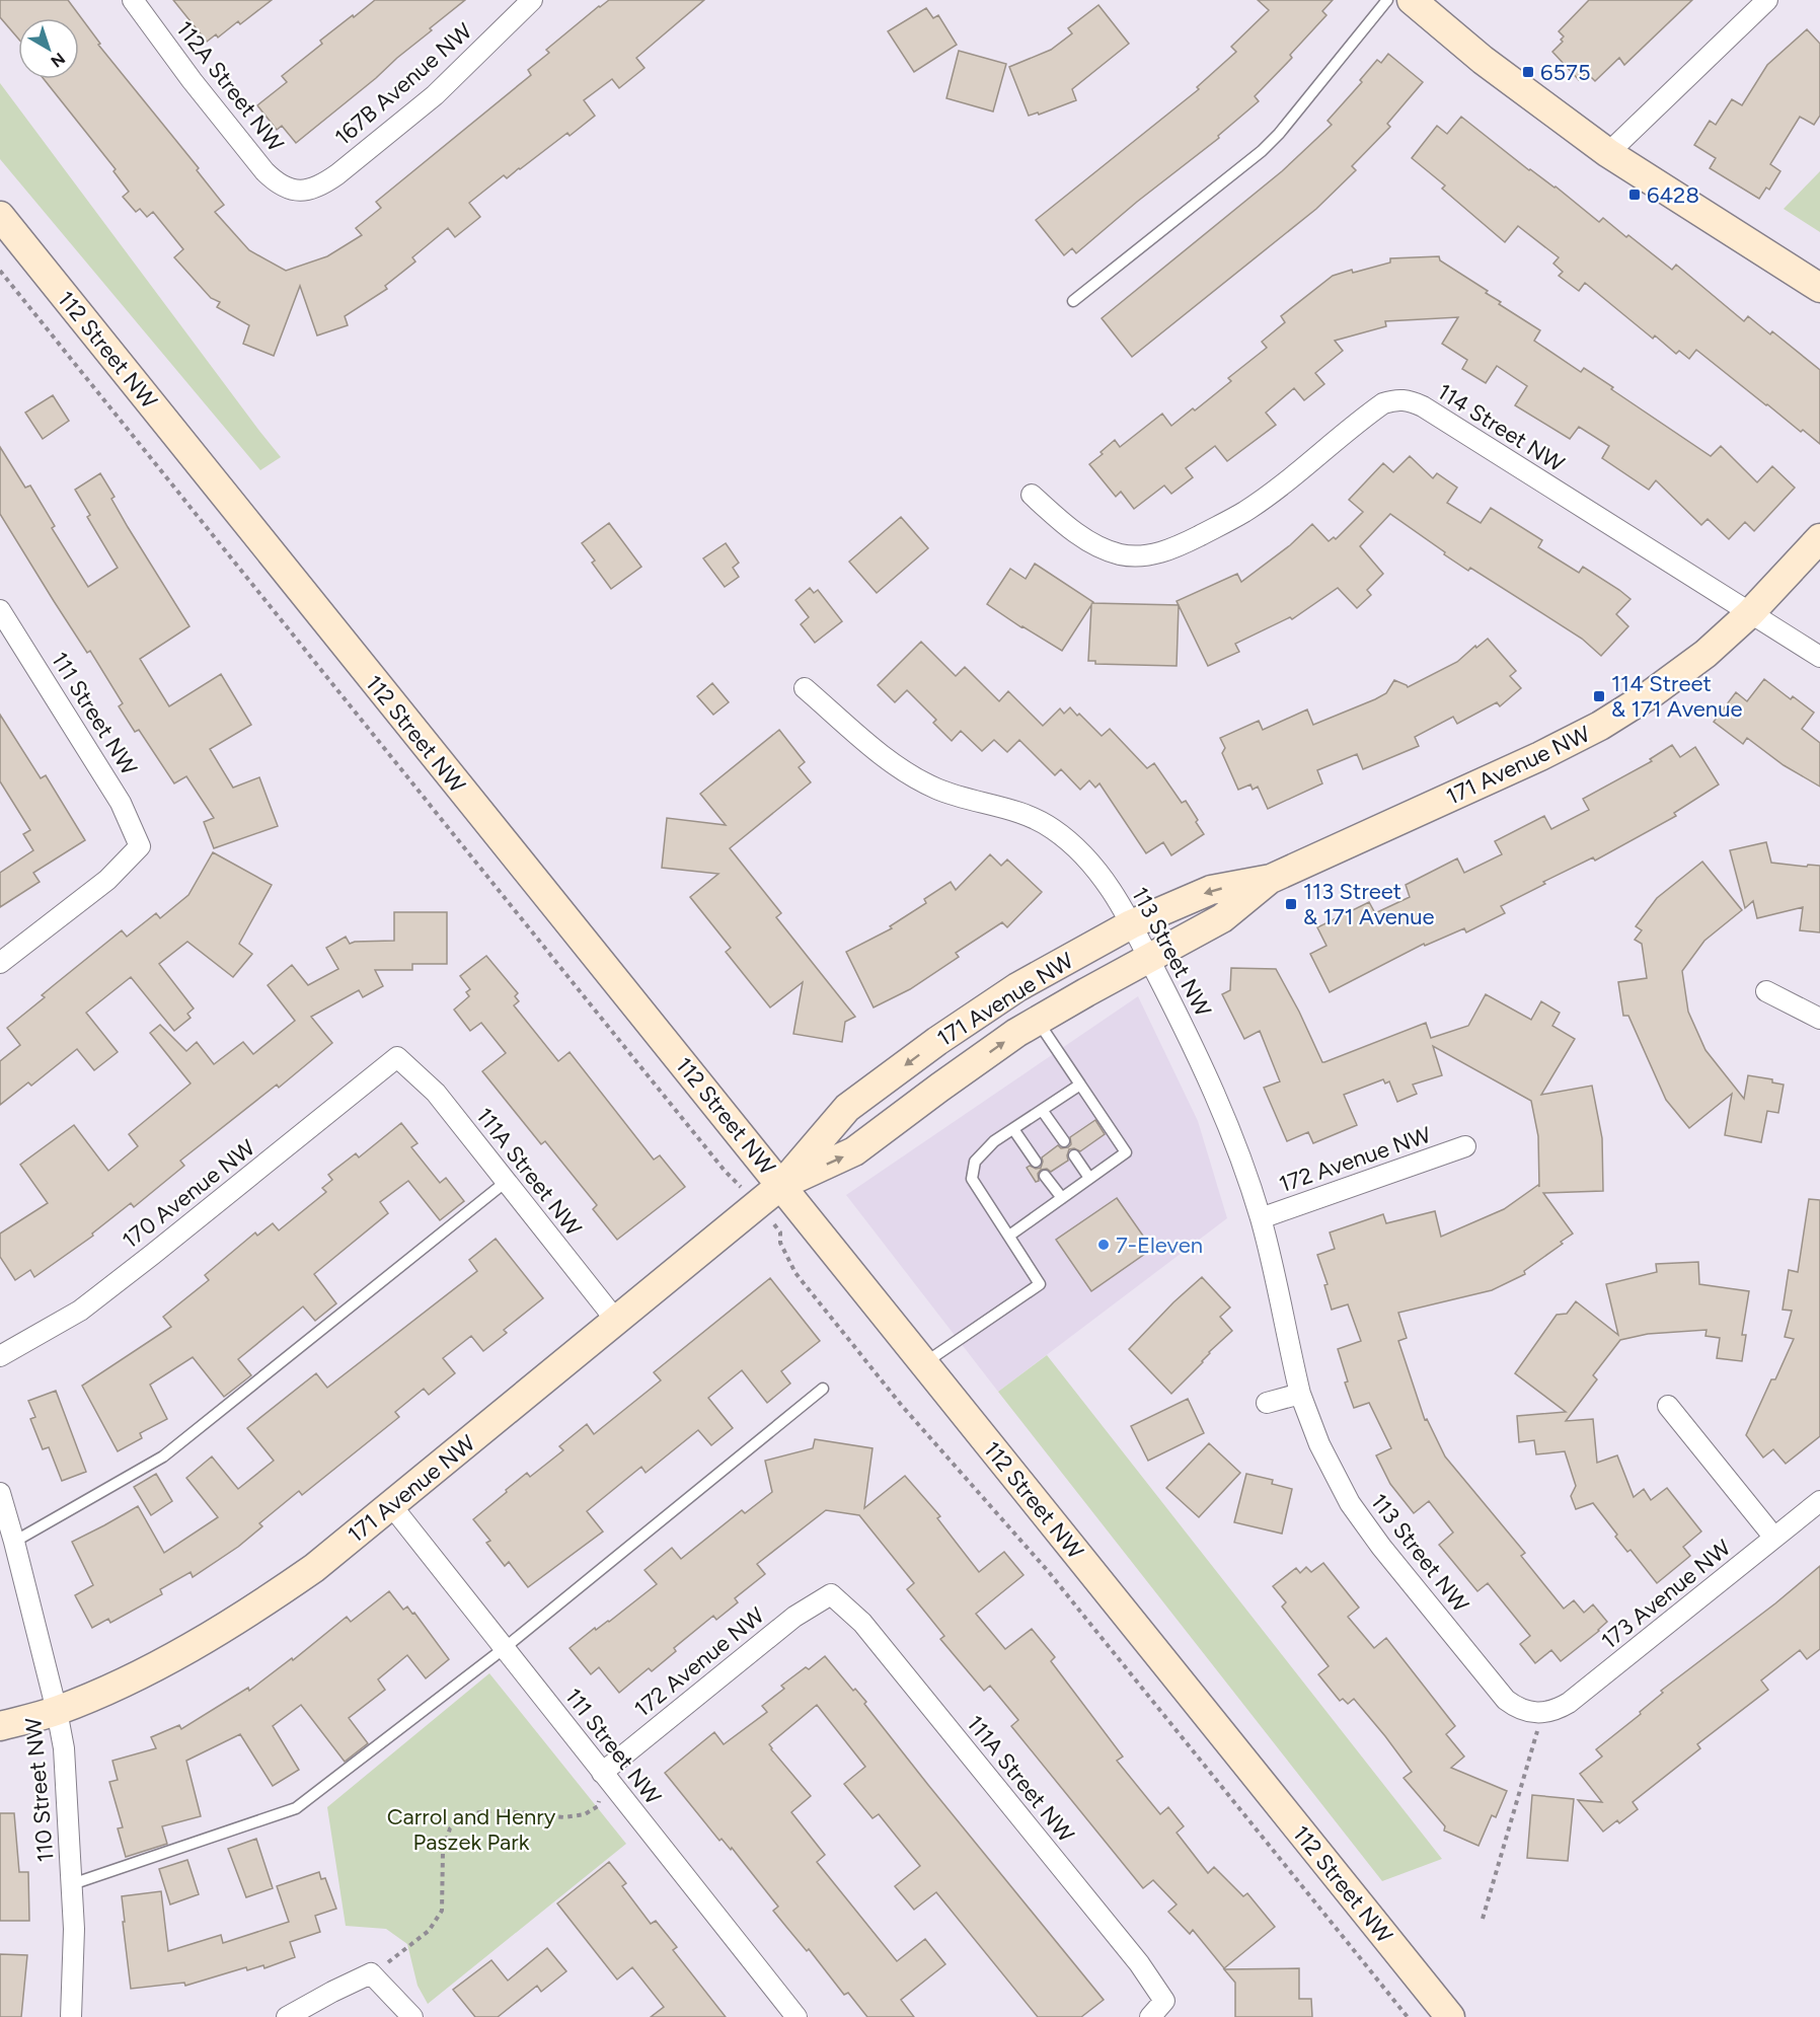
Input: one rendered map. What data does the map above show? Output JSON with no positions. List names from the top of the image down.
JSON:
{
  "streets": {
    "street": [
      "167B Avenue NW",
      "112A Street NW",
      "112 Street NW",
      "114 Street NW",
      "111 Street NW",
      "171 Avenue NW",
      "113 Street NW",
      "172 Avenue NW",
      "111A Street NW",
      "170 Avenue NW",
      "173 Avenue NW",
      "110 Street NW"
    ]
  },
  "crossings": [
    ["167B Avenue NW", "112A Street NW"],
    ["112 Street NW", "171 Avenue NW"],
    ["114 Street NW", "171 Avenue NW"],
    ["111 Street NW", "171 Avenue NW"],
    ["111 Street NW", "172 Avenue NW"],
    ["171 Avenue NW", "113 Street NW"],
    ["171 Avenue NW", "111A Street NW"],
    ["171 Avenue NW", "110 Street NW"],
    ["113 Street NW", "172 Avenue NW"],
    ["113 Street NW", "173 Avenue NW"],
    ["172 Avenue NW", "111A Street NW"],
    ["111A Street NW", "170 Avenue NW"]
  ],
  "parks": ["Carrol and Henry Paszek Park"],
  "places": {
    "transit": [
      "6575",
      "6428",
      "114 Street & 171 Avenue",
      "113 Street & 171 Avenue"
    ],
    "other": ["7-Eleven"]
  },
  "north": "bottom right"
}
